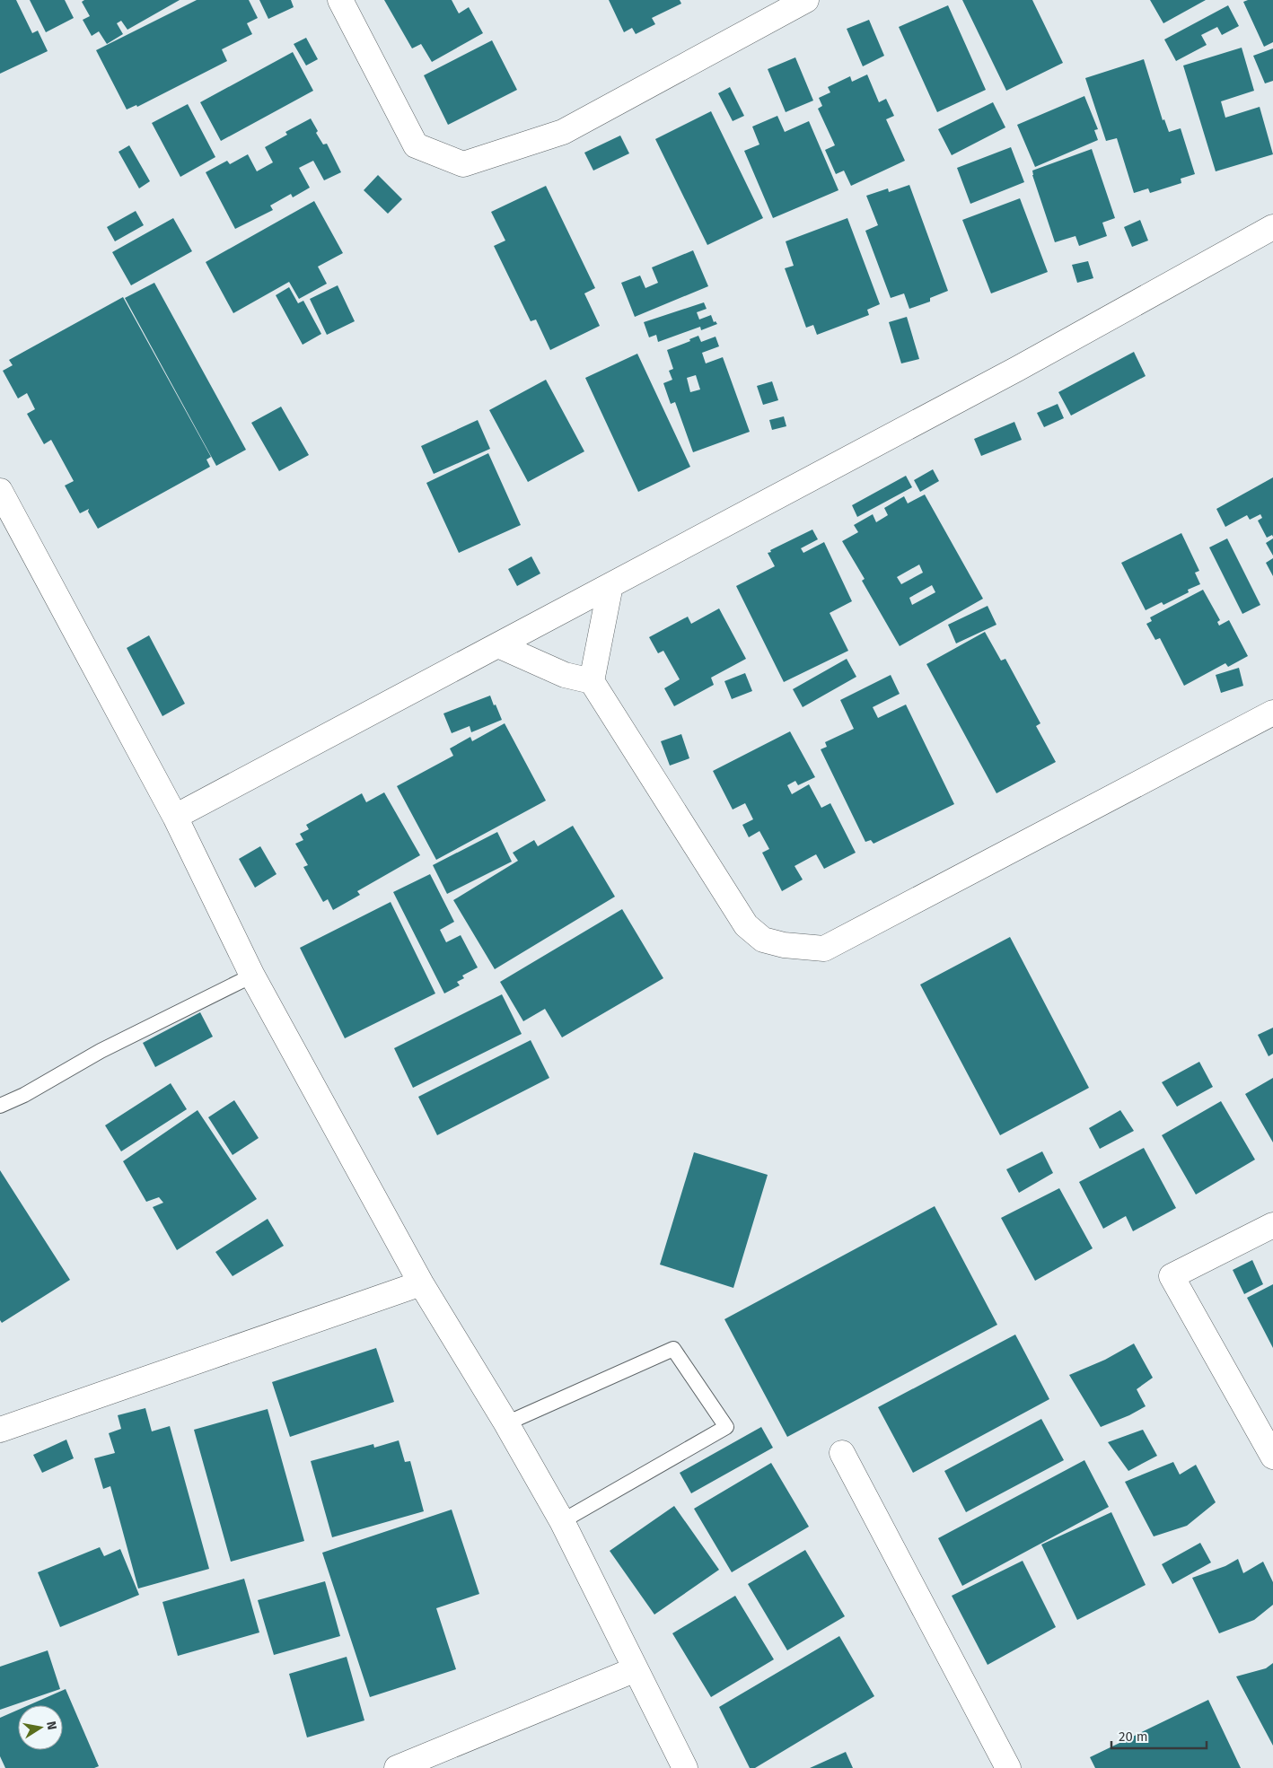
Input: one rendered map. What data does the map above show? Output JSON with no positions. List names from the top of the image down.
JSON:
{
  "scale_bar": "20 m",
  "north": "right"
}
